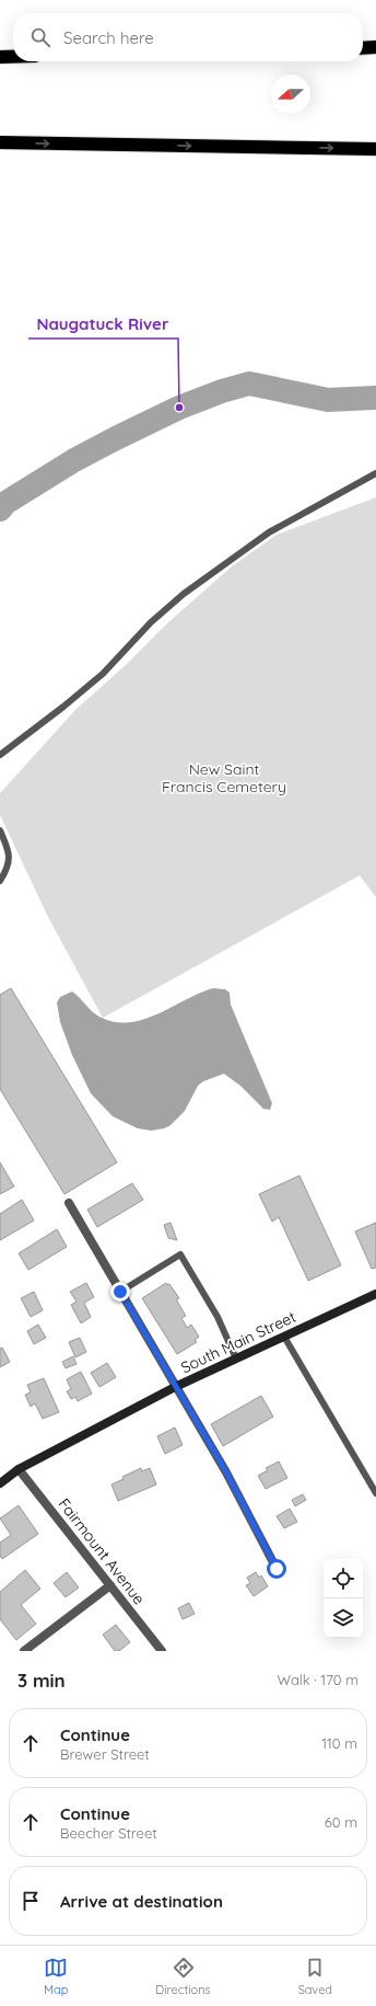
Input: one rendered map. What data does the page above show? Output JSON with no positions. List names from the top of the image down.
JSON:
{
  "streets": {
    "main road": ["South Main Street"],
    "street": ["Fairmount Avenue"]
  },
  "crossings": [
    ["South Main Street", "Fairmount Avenue"]
  ],
  "parks": ["New Saint Francis Cemetery"],
  "places": ["Naugatuck River"],
  "north": "left",
  "page": {
    "search": "Search here",
    "heading": ["3 min", "Walk · 170 m"],
    "list": [
      ["Continue", "Brewer Street", "110 m"],
      ["Continue", "Beecher Street", "60 m"],
      "Arrive at destination"
    ],
    "nav": ["Map", "Directions", "Saved"]
  }
}
